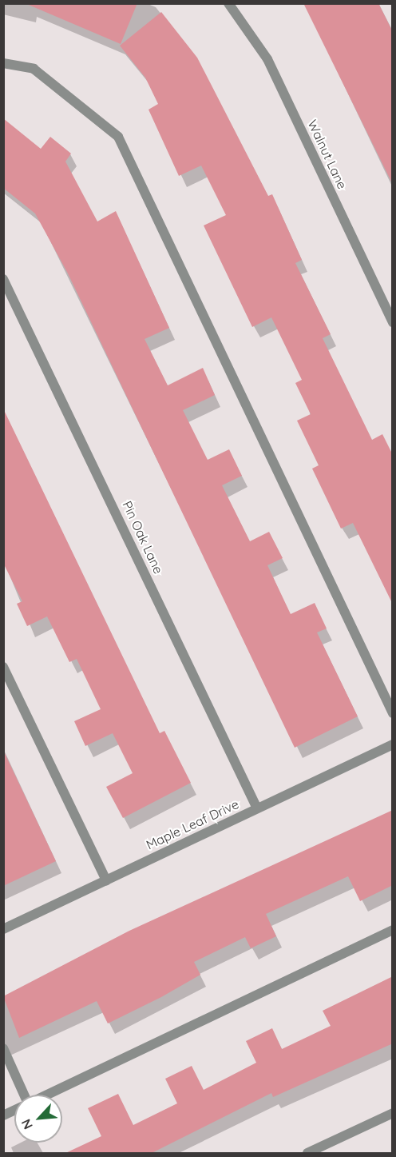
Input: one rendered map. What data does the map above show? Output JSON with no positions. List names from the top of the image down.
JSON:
{
  "streets": {
    "street": ["Walnut Lane", "Pin Oak Lane", "Maple Leaf Drive"]
  },
  "crossings": [
    ["Pin Oak Lane", "Maple Leaf Drive"]
  ],
  "north": "bottom left"
}
